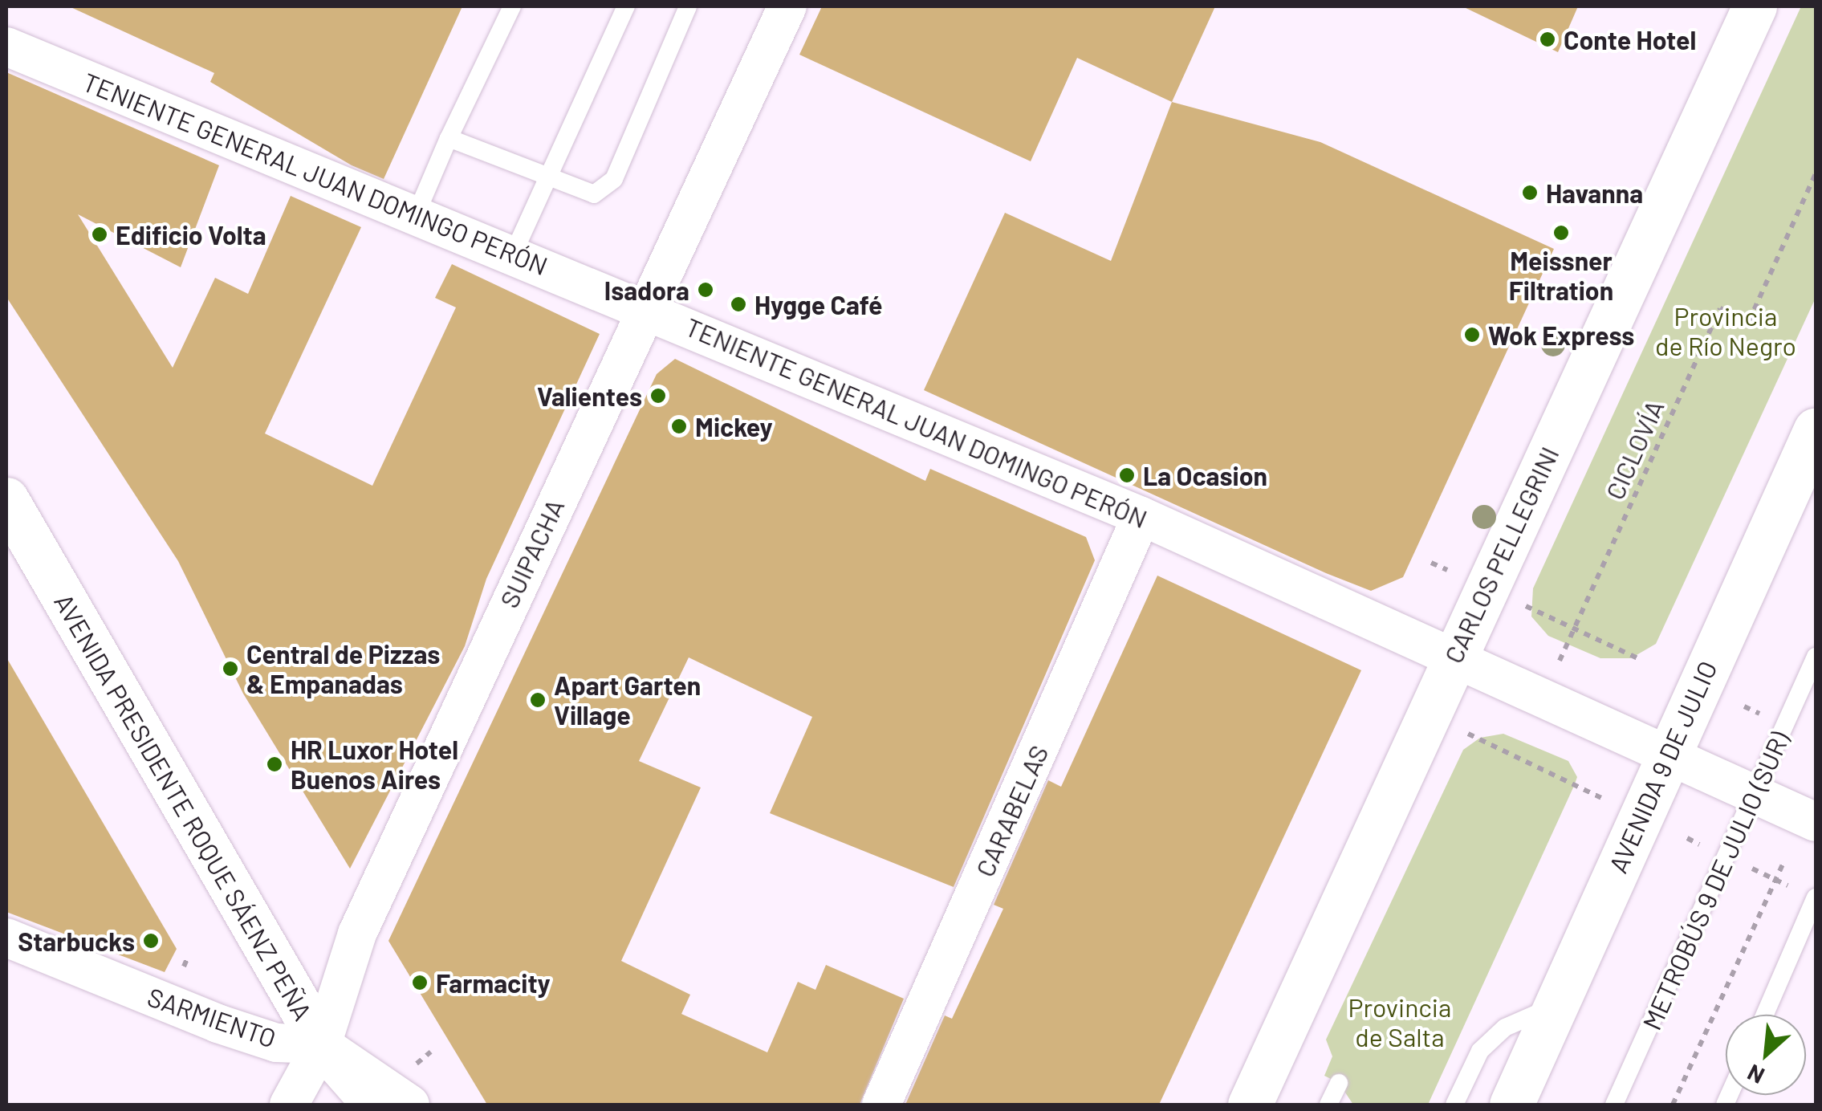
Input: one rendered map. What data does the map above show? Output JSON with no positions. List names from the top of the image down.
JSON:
{
  "streets": {
    "main road": ["CARLOS PELLEGRINI", "AVENIDA 9 DE JULIO", "AVENIDA PRESIDENTE ROQUE SÁENZ PEÑA"],
    "street": [
      "TENIENTE GENERAL JUAN DOMINGO PERÓN",
      "SUIPACHA",
      "CARABELAS",
      "SARMIENTO"
    ],
    "lane": ["METROBÚS 9 DE JULIO (SUR)"],
    "path": ["CICLOVÍA"]
  },
  "crossings": [
    ["TENIENTE GENERAL JUAN DOMINGO PERÓN", "CICLOVÍA"],
    ["TENIENTE GENERAL JUAN DOMINGO PERÓN", "SUIPACHA"],
    ["TENIENTE GENERAL JUAN DOMINGO PERÓN", "CARLOS PELLEGRINI"],
    ["TENIENTE GENERAL JUAN DOMINGO PERÓN", "AVENIDA 9 DE JULIO"],
    ["TENIENTE GENERAL JUAN DOMINGO PERÓN", "CARABELAS"],
    ["TENIENTE GENERAL JUAN DOMINGO PERÓN", "METROBÚS 9 DE JULIO (SUR)"],
    ["SUIPACHA", "AVENIDA PRESIDENTE ROQUE SÁENZ PEÑA"],
    ["SUIPACHA", "SARMIENTO"],
    ["AVENIDA PRESIDENTE ROQUE SÁENZ PEÑA", "SARMIENTO"]
  ],
  "parks": ["Provincia de Río Negro", "Provincia de Salta"],
  "places": [
    "Conte Hotel",
    "Havanna",
    "Meissner Filtration",
    "Edificio Volta",
    "Isadora",
    "Hygge Café",
    "Wok Express",
    "Valientes",
    "Mickey",
    "La Ocasion",
    "Central de Pizzas & Empanadas",
    "Apart Garten Village",
    "HR Luxor Hotel Buenos Aires",
    "Starbucks",
    "Farmacity"
  ],
  "north": "bottom left"
}
